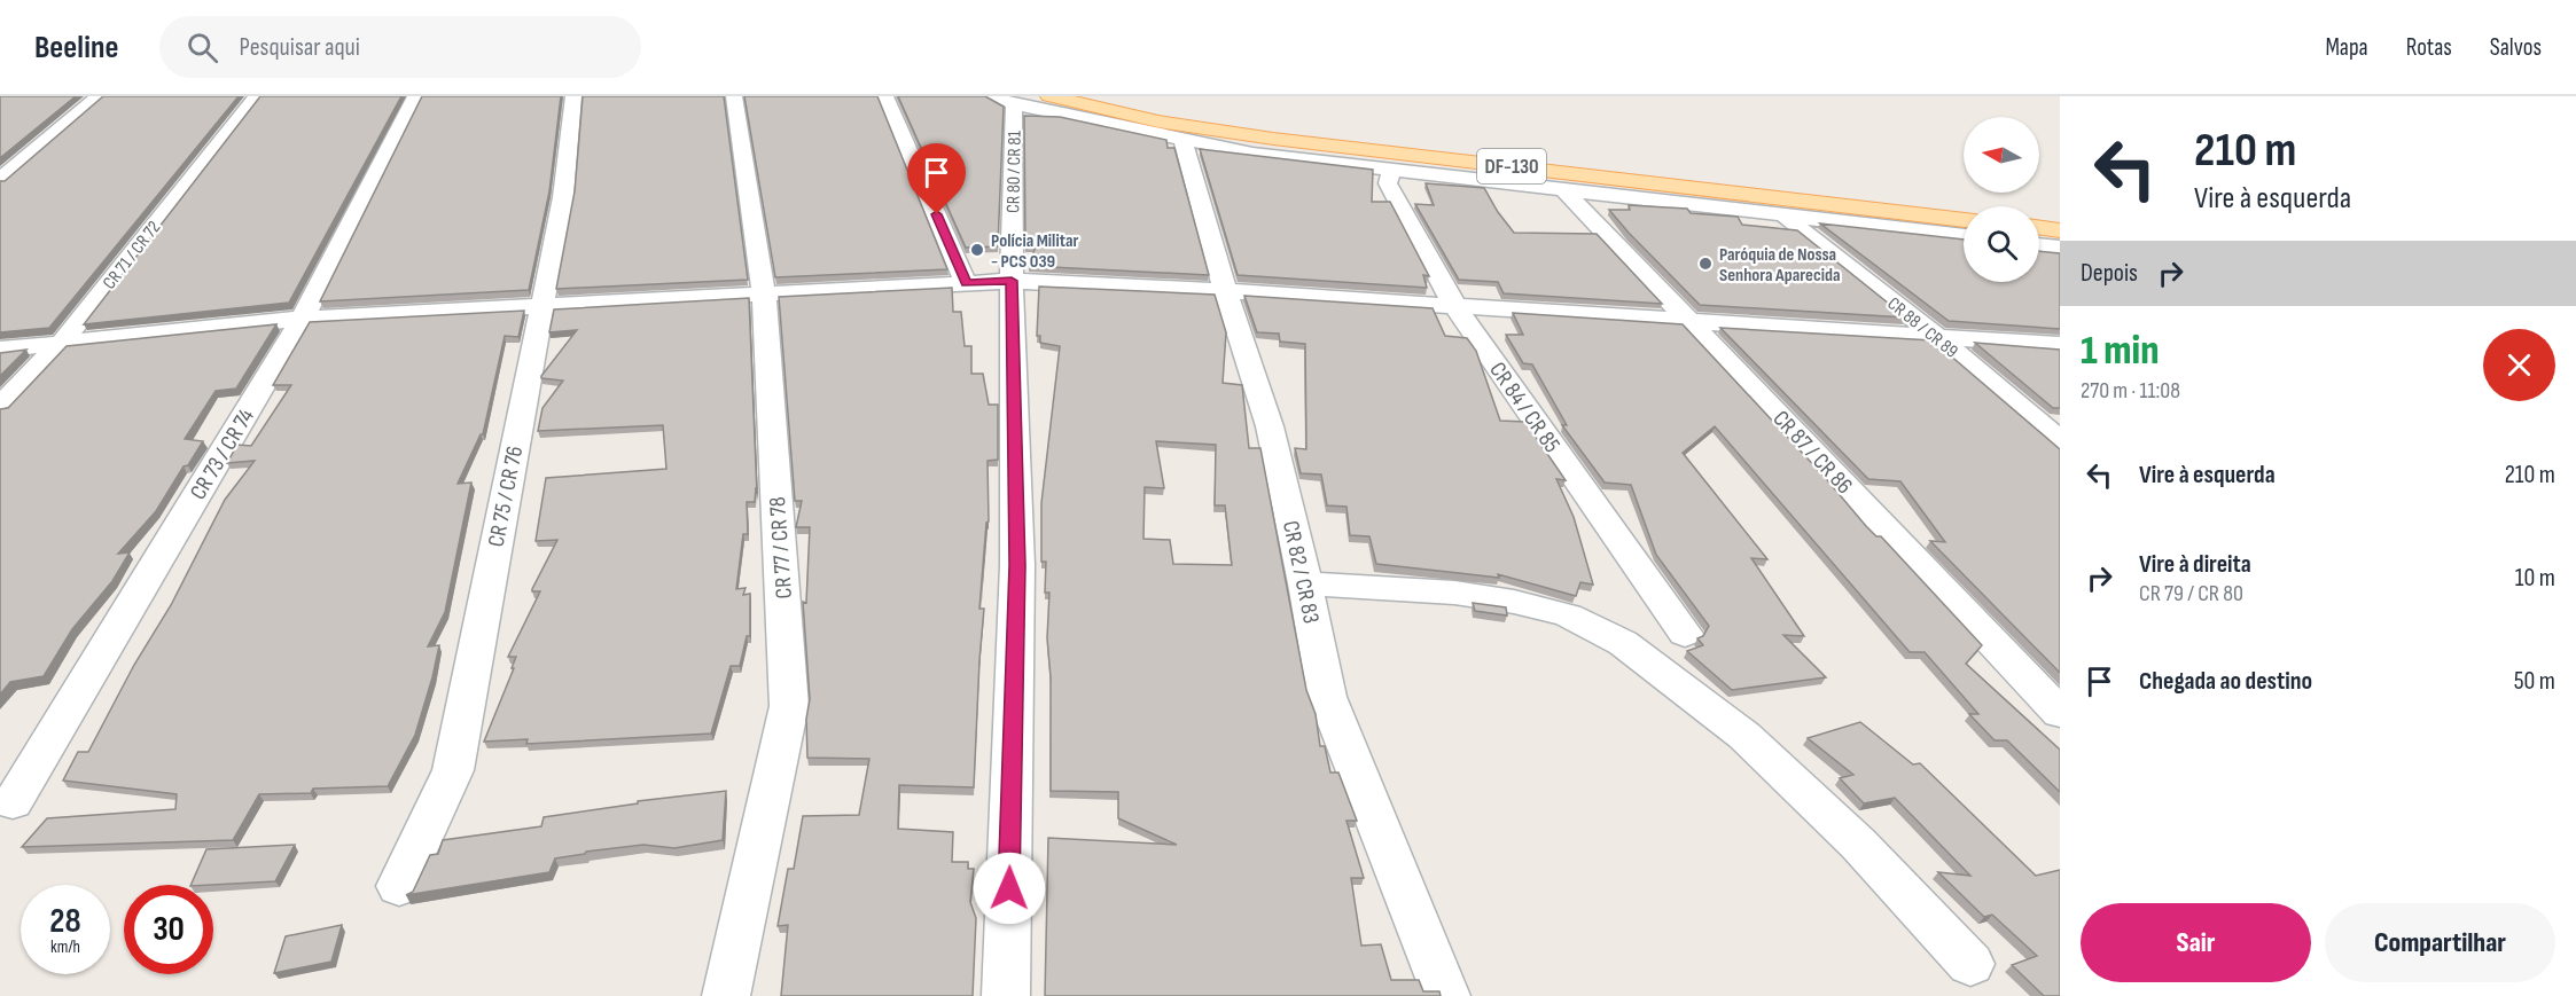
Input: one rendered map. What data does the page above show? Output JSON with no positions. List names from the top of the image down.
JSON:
{
  "streets": {
    "main road": ["DF-130"],
    "street": [
      "CR 80 / CR 81",
      "CR 71 / CR 72",
      "CR 88 / CR 89",
      "CR 84 / CR 85",
      "CR 87 / CR 86",
      "CR 73 / CR 74",
      "CR 75 / CR 76",
      "CR 77 / CR 78",
      "CR 82 / CR 83"
    ]
  },
  "crossings": [
    ["DF-130", "CR 88 / CR 89"]
  ],
  "places": ["Polícia Militar - PCS 039", "Paróquia de Nossa Senhora Aparecida"],
  "north": "left",
  "page": {
    "header": "Beeline",
    "search": "Pesquisar aqui",
    "nav": ["Mapa", "Rotas", "Salvos"],
    "turn": ["210 m", "Vire à esquerda"],
    "then": "Depois",
    "heading": ["1 min", "270 m · 11:08"],
    "list": [
      {
        "name": "Vire à esquerda",
        "value": "210 m"
      },
      {
        "name": "Vire à direita",
        "note": "CR 79 / CR 80",
        "value": "10 m"
      },
      {
        "name": "Chegada ao destino",
        "value": "50 m"
      }
    ],
    "speed": "28 km/h",
    "limit": "30",
    "buttons": ["Sair", "Compartilhar"]
  }
}
